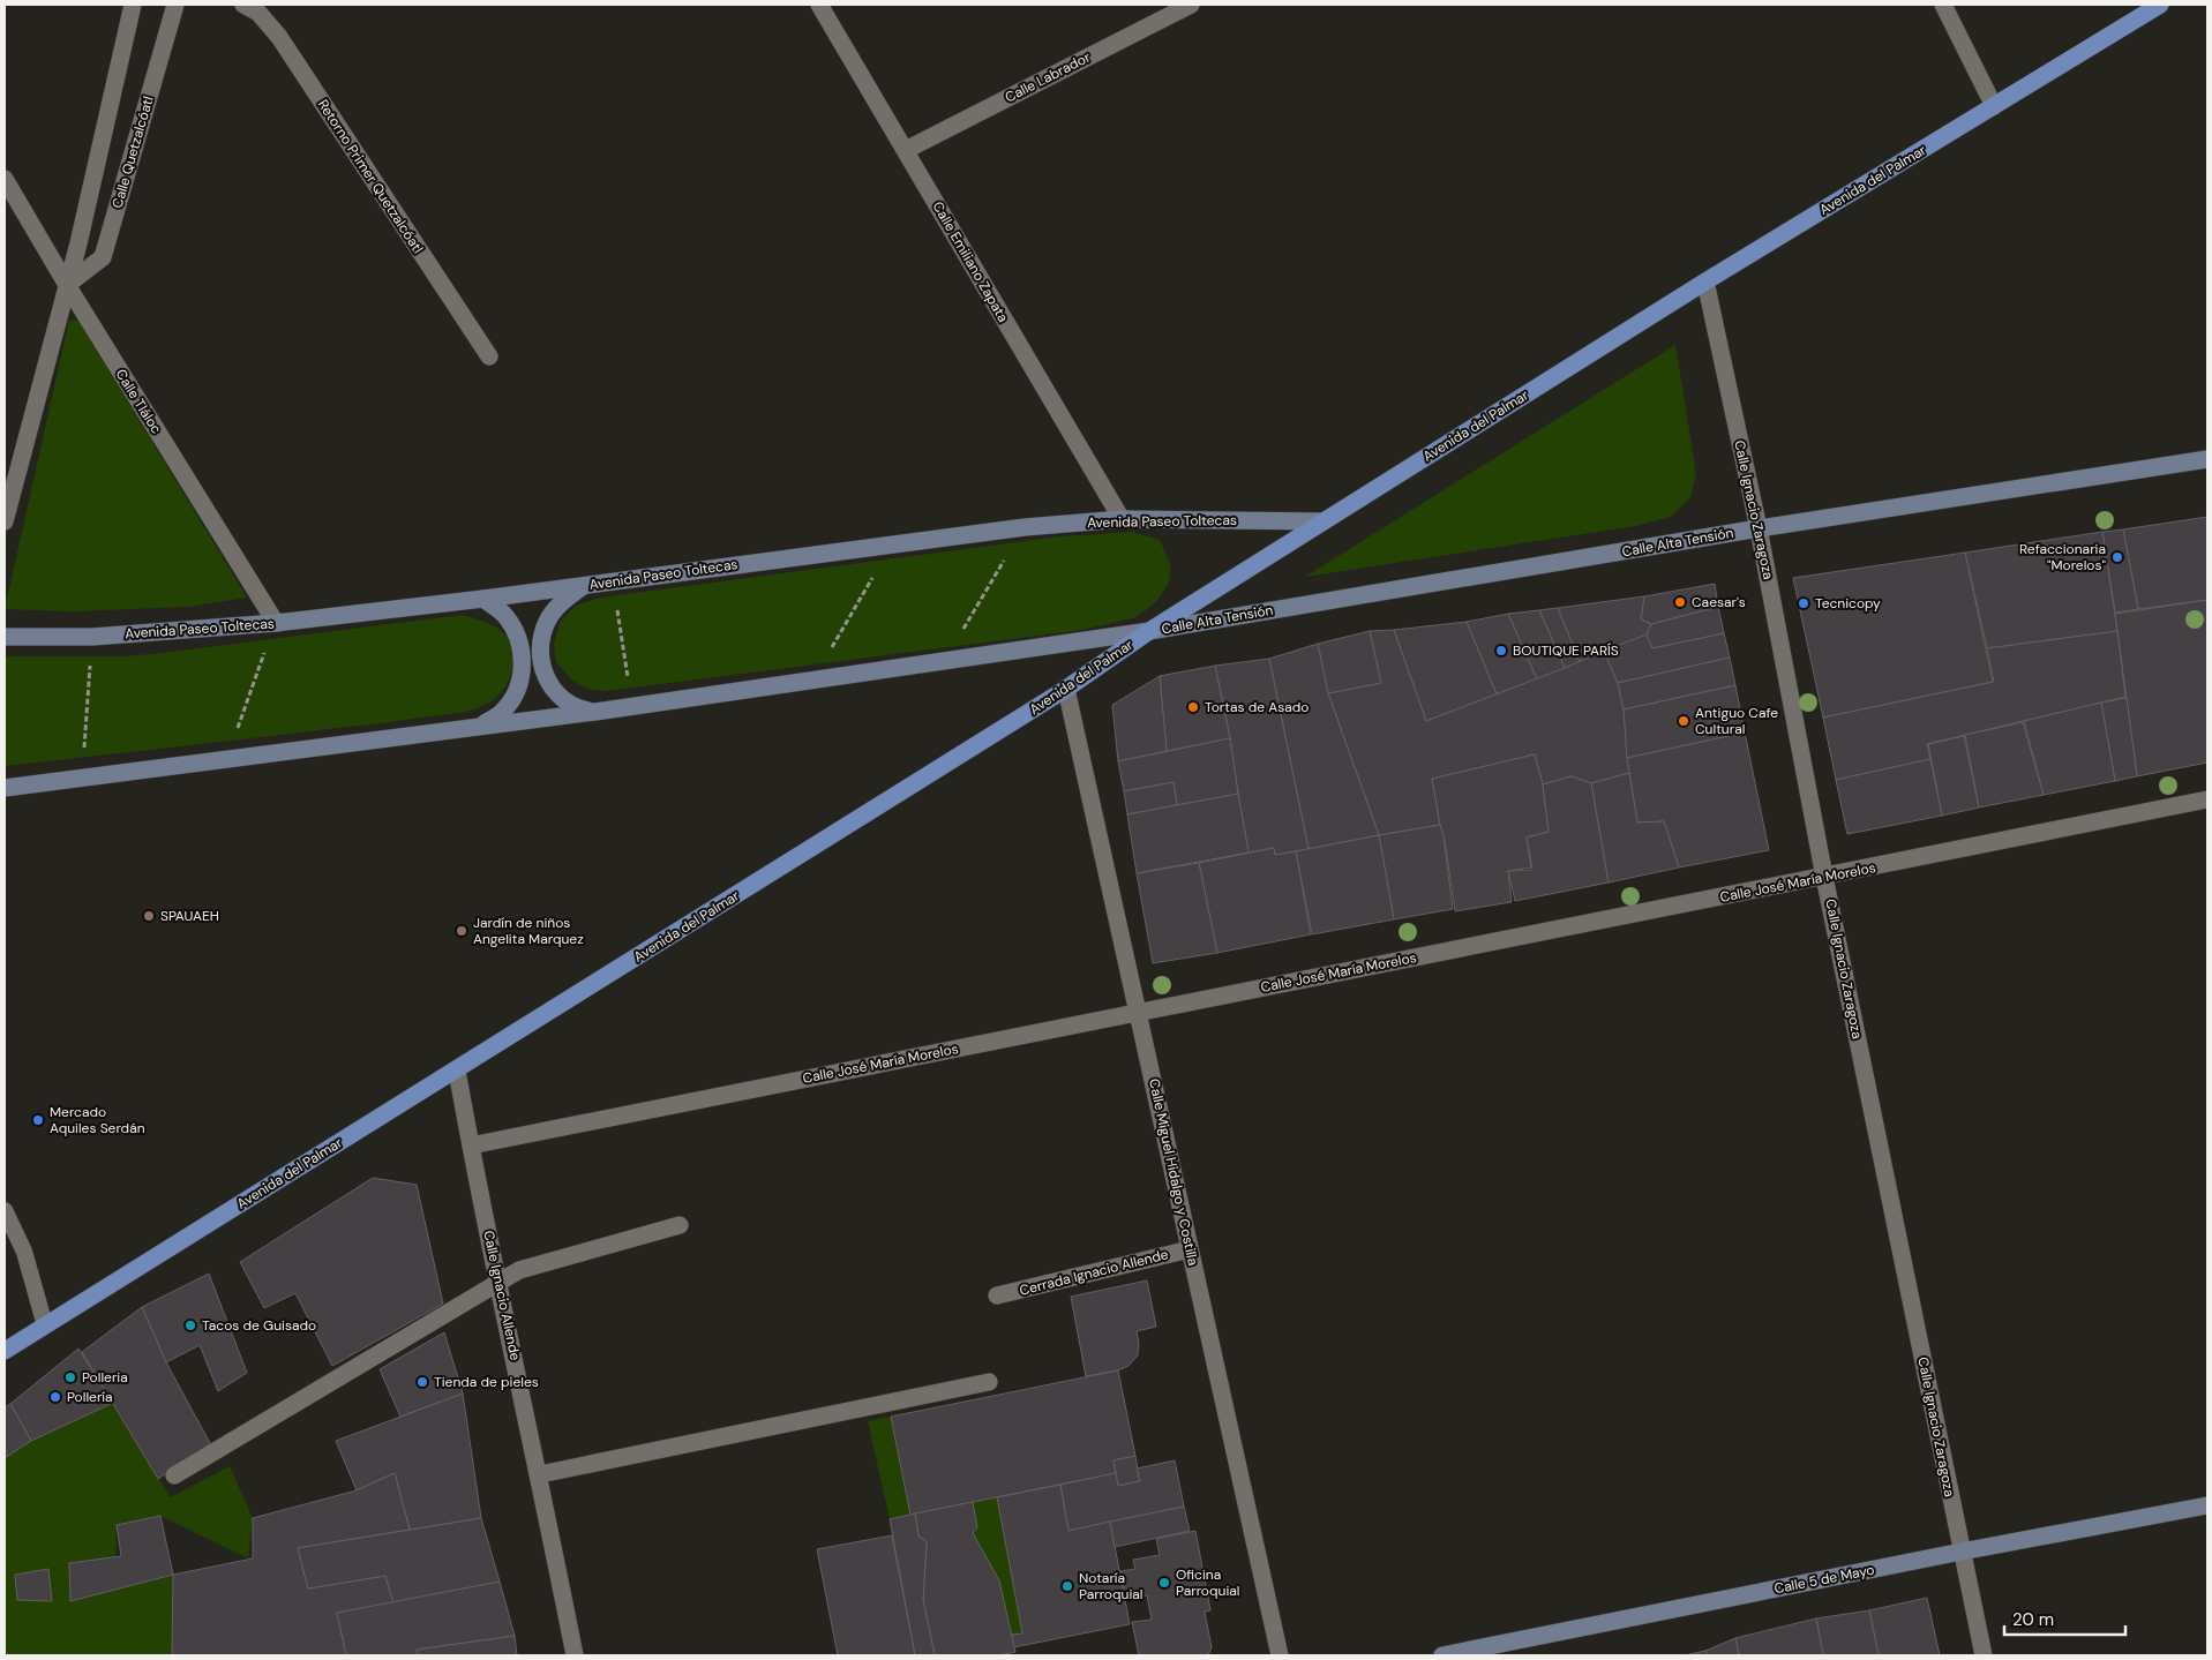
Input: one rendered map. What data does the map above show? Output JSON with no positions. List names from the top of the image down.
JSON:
{
  "streets": {
    "main road": ["Avenida del Palmar"],
    "street": [
      "Calle Labrador",
      "Calle Quetzalcóatl",
      "Retorno Primer Quetzalcóatl",
      "Calle Emiliano Zapata",
      "Calle Tláloc",
      "Calle Ignacio Zaragoza",
      "Avenida Paseo Toltecas",
      "Calle Alta Tensión",
      "Calle José María Morelos",
      "Calle Miguel Hidalgo y Costilla",
      "Cerrada Ignacio Allende",
      "Calle Ignacio Allende",
      "Calle 5 de Mayo"
    ]
  },
  "crossings": [
    ["Calle Labrador", "Calle Emiliano Zapata"],
    ["Calle Quetzalcóatl", "Calle Tláloc"],
    ["Avenida del Palmar", "Calle Ignacio Zaragoza"],
    ["Avenida del Palmar", "Avenida Paseo Toltecas"],
    ["Avenida del Palmar", "Calle Alta Tensión"],
    ["Avenida del Palmar", "Calle Miguel Hidalgo y Costilla"],
    ["Avenida del Palmar", "Calle Ignacio Allende"],
    ["Calle Emiliano Zapata", "Avenida Paseo Toltecas"],
    ["Calle Tláloc", "Avenida Paseo Toltecas"],
    ["Calle Ignacio Zaragoza", "Calle Alta Tensión"],
    ["Calle Ignacio Zaragoza", "Calle José María Morelos"],
    ["Calle Ignacio Zaragoza", "Calle 5 de Mayo"],
    ["Calle José María Morelos", "Calle Miguel Hidalgo y Costilla"],
    ["Calle José María Morelos", "Calle Ignacio Allende"],
    ["Calle Miguel Hidalgo y Costilla", "Cerrada Ignacio Allende"]
  ],
  "places": [
    "Refaccionaria \"Morelos\"",
    "Caesar's",
    "Tecnicopy",
    "BOUTIQUE PARÍS",
    "Tortas de Asado",
    "Antiguo Cafe Cultural",
    "SPAUAEH",
    "Jardín de niños Angelita Marquez",
    "Mercado Aquiles Serdán",
    "Tacos de Guisado",
    "Polleria",
    "Tienda de pieles",
    "Pollería",
    "Oficina Parroquial",
    "Notaría Parroquial"
  ],
  "scale_bar": "20 m"
}
